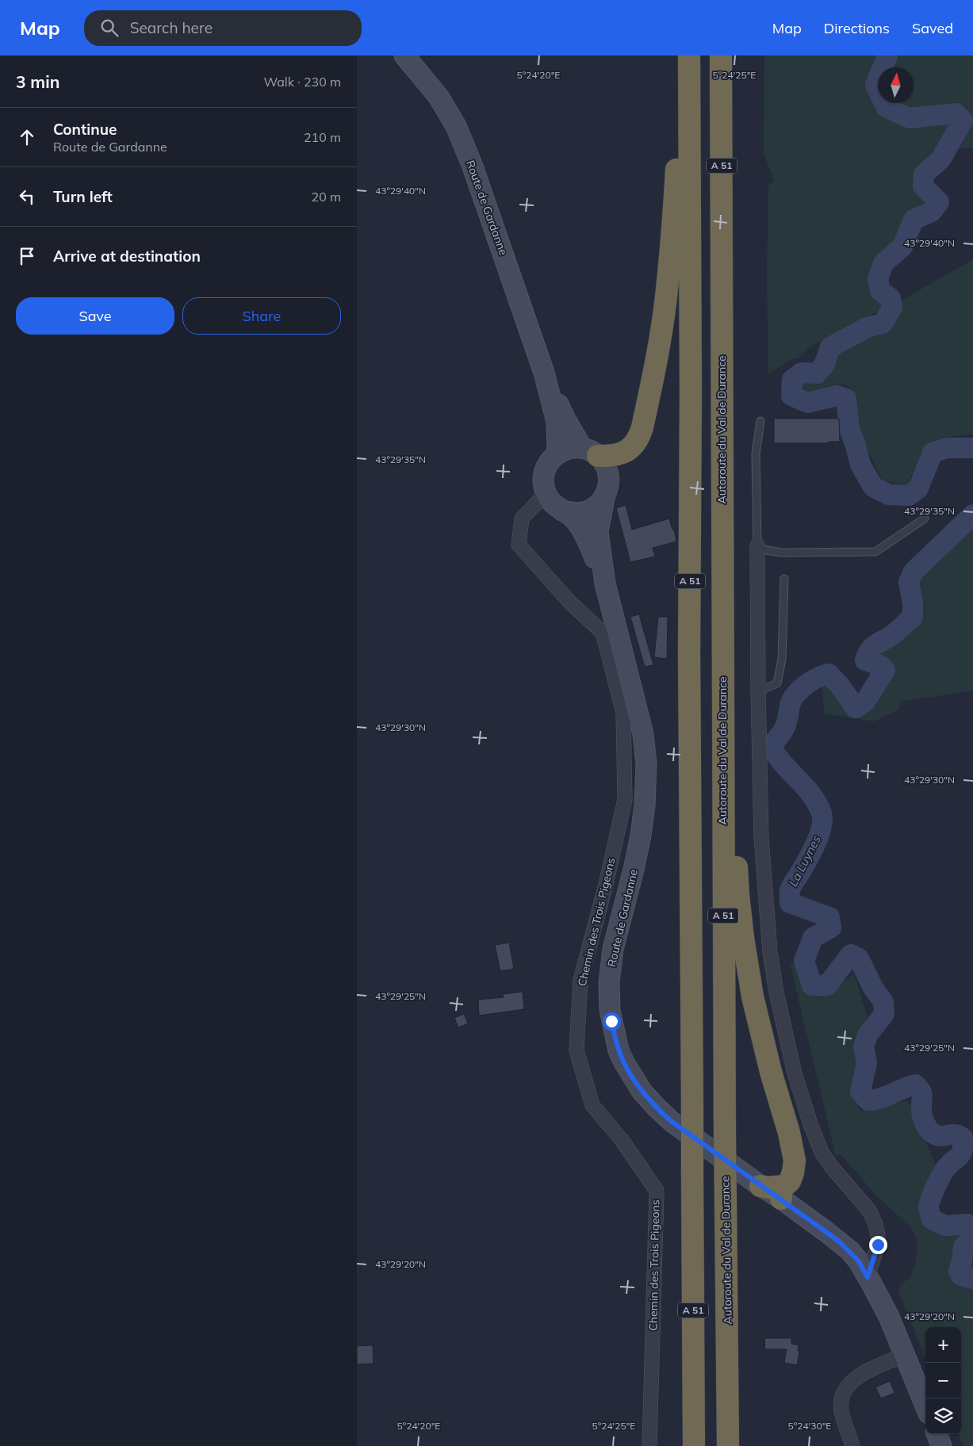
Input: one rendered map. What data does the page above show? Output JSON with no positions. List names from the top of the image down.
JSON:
{
  "streets": {
    "highway": ["A 51", "Autoroute du Val de Durance"],
    "main road": ["Route de Gardanne"],
    "street": ["Chemin des Trois Pigeons"]
  },
  "water": ["La Luynes"],
  "north": "top",
  "page": {
    "header": "Map",
    "search": "Search here",
    "nav": ["Map", "Directions", "Saved"],
    "heading": ["3 min", "Walk · 230 m"],
    "list": [
      ["Continue", "Route de Gardanne", "210 m"],
      ["Turn left", "20 m"],
      "Arrive at destination"
    ],
    "buttons": ["Save", "Share"],
    "map_buttons": ["+", "−"]
  },
  "coordinates": [
    "5°24'20\"E",
    "5°24'25\"E",
    "43°29'40\"N",
    "43°29'35\"N",
    "43°29'30\"N",
    "43°29'25\"N",
    "43°29'20\"N",
    "5°24'30\"E"
  ]
}
